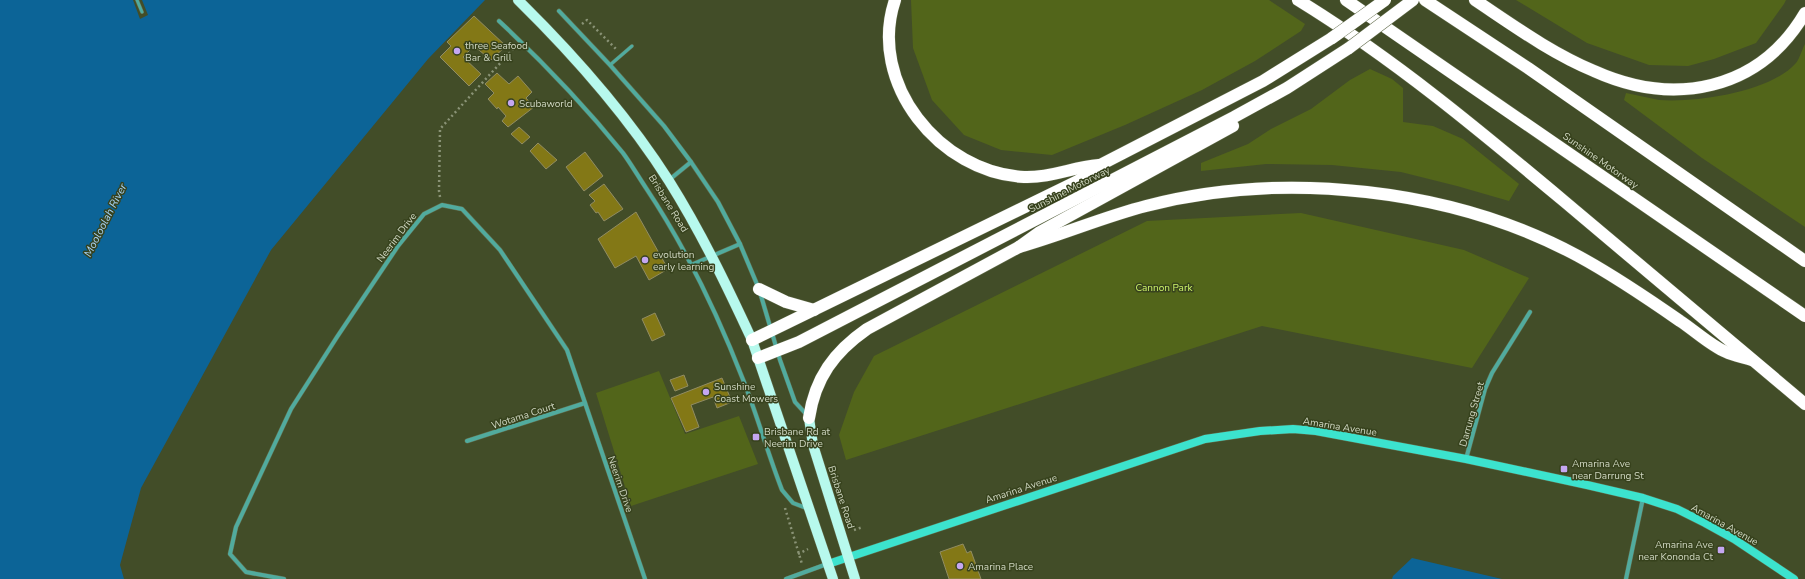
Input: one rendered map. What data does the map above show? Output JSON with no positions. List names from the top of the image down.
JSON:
{
  "streets": {
    "highway": ["Sunshine Motorway"],
    "main road": ["Brisbane Road"],
    "street": [
      "Neerim Drive",
      "Darrung Street",
      "Wotama Court",
      "Amarina Avenue"
    ]
  },
  "crossings": [
    ["Sunshine Motorway", "Brisbane Road"],
    ["Brisbane Road", "Amarina Avenue"],
    ["Neerim Drive", "Wotama Court"],
    ["Darrung Street", "Amarina Avenue"]
  ],
  "water": ["Mooloolah River"],
  "parks": ["Cannon Park"],
  "places": {
    "other": [
      "three Seafood Bar & Grill",
      "Scubaworld",
      "evolution early learning",
      "Sunshine Coast Mowers",
      "Amarina Place"
    ],
    "transit": ["Brisbane Rd at Neerim Drive", "Amarina Ave near Darrung St", "Amarina Ave near Kononda Ct"]
  }
}
